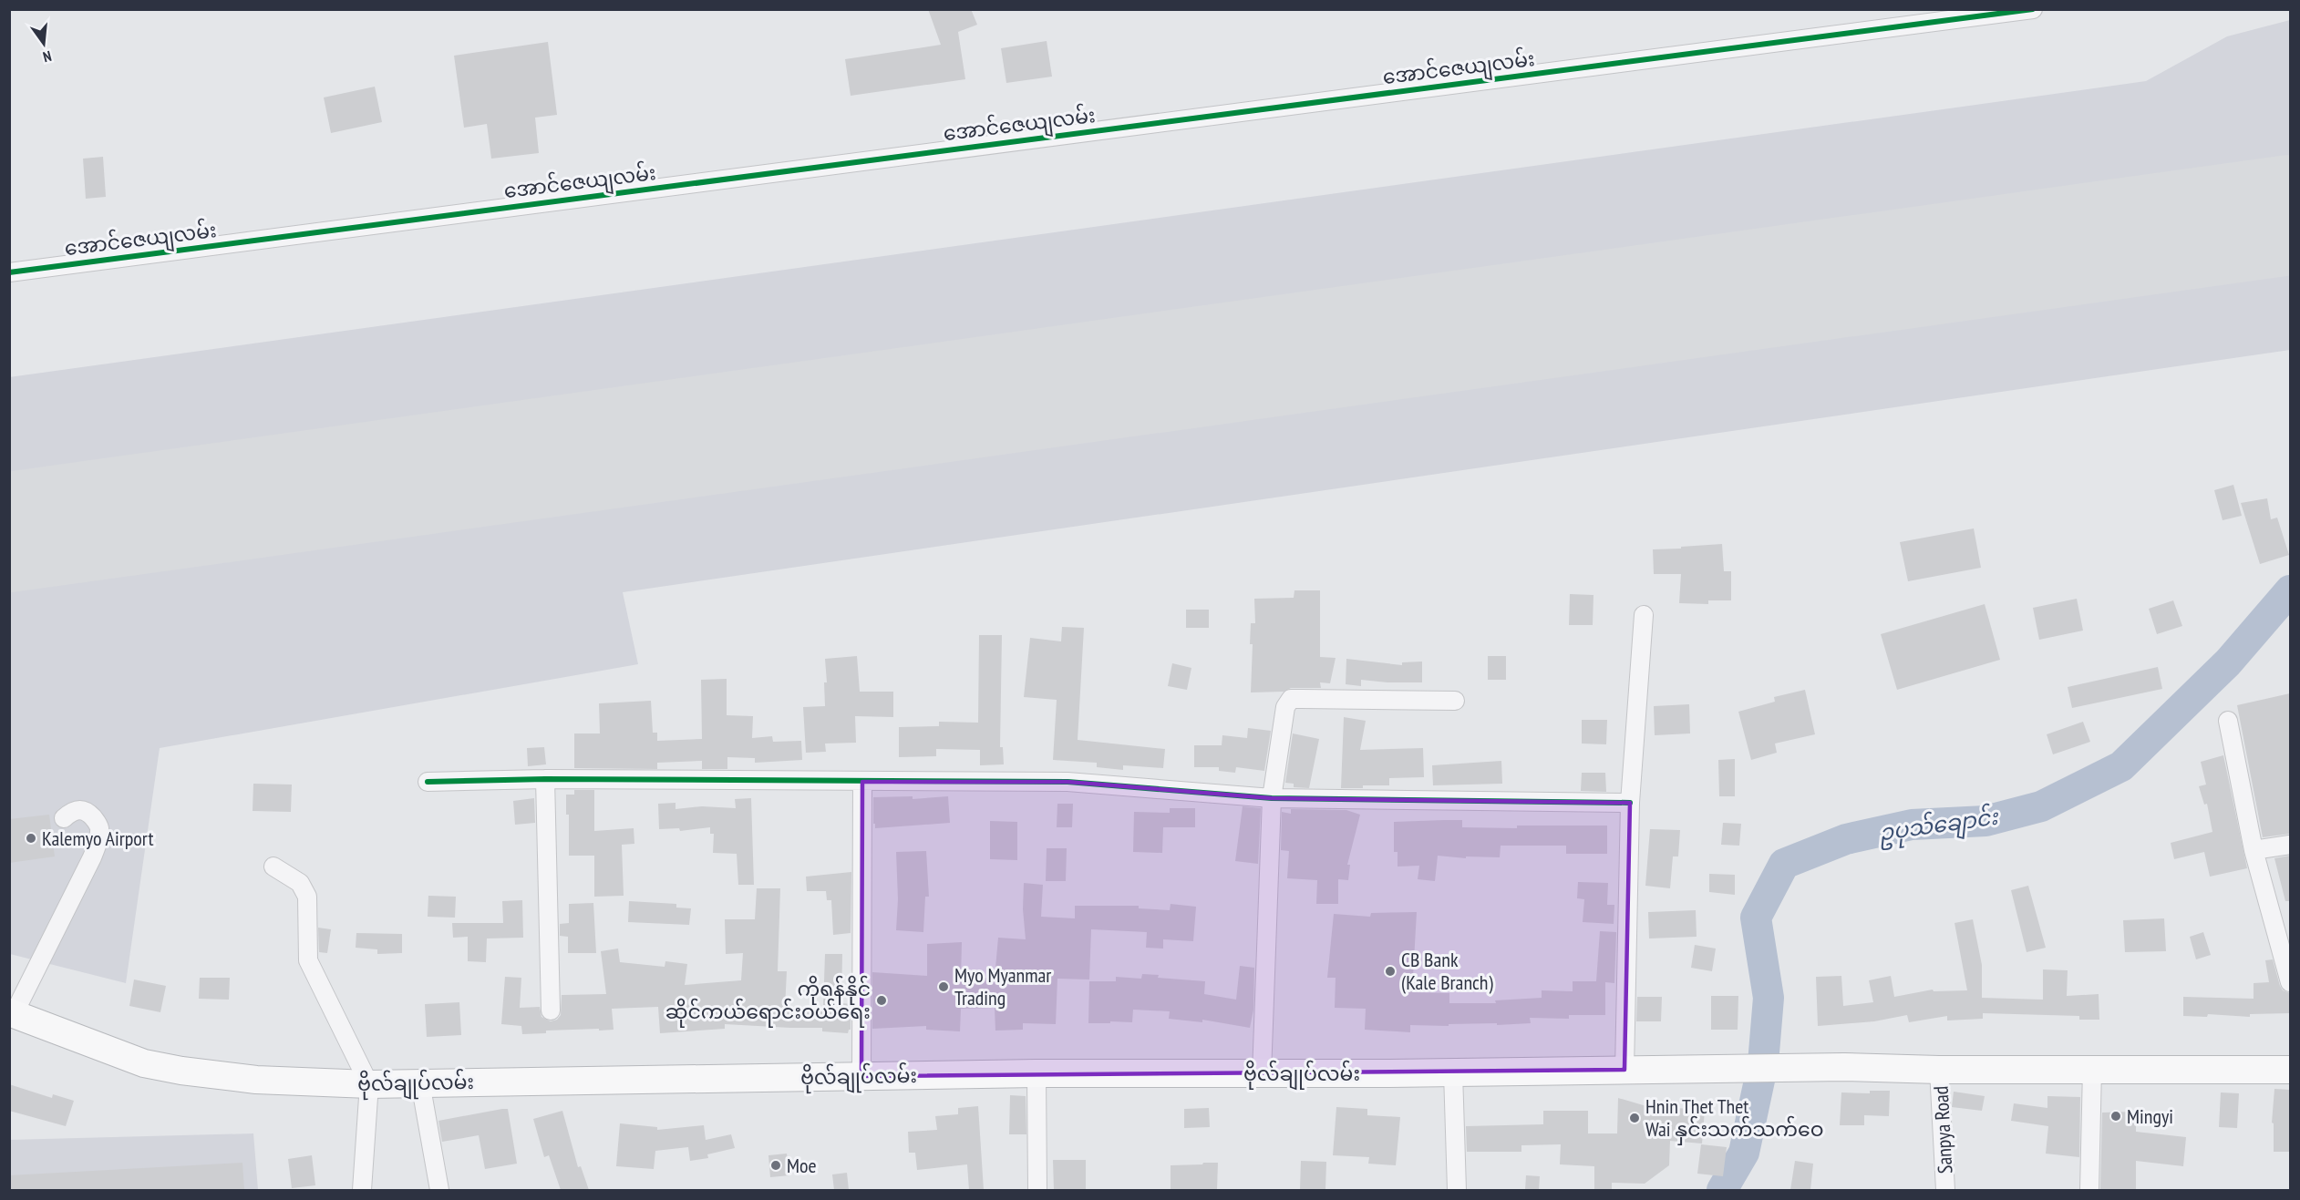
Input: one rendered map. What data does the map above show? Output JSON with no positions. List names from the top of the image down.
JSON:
{
  "streets": {
    "highway": ["ဗိုလ်ချုပ်လမ်း"],
    "street": ["အောင်ဇေယျလမ်း", "Sanpya Road"]
  },
  "crossings": [
    ["ဗိုလ်ချုပ်လမ်း", "Sanpya Road"]
  ],
  "water": ["ဥပုသ်ချောင်း"],
  "places": [
    "Kalemyo Airport",
    "CB Bank (Kale Branch)",
    "Myo Myanmar Trading",
    "ကိုရန်နိုင် ဆိုင်ကယ်ရောင်းဝယ်ရေး",
    "Mingyi",
    "Hnin Thet Thet Wai နှင်းသက်သက်ဝေ",
    "Moe"
  ],
  "north": "bottom"
}
